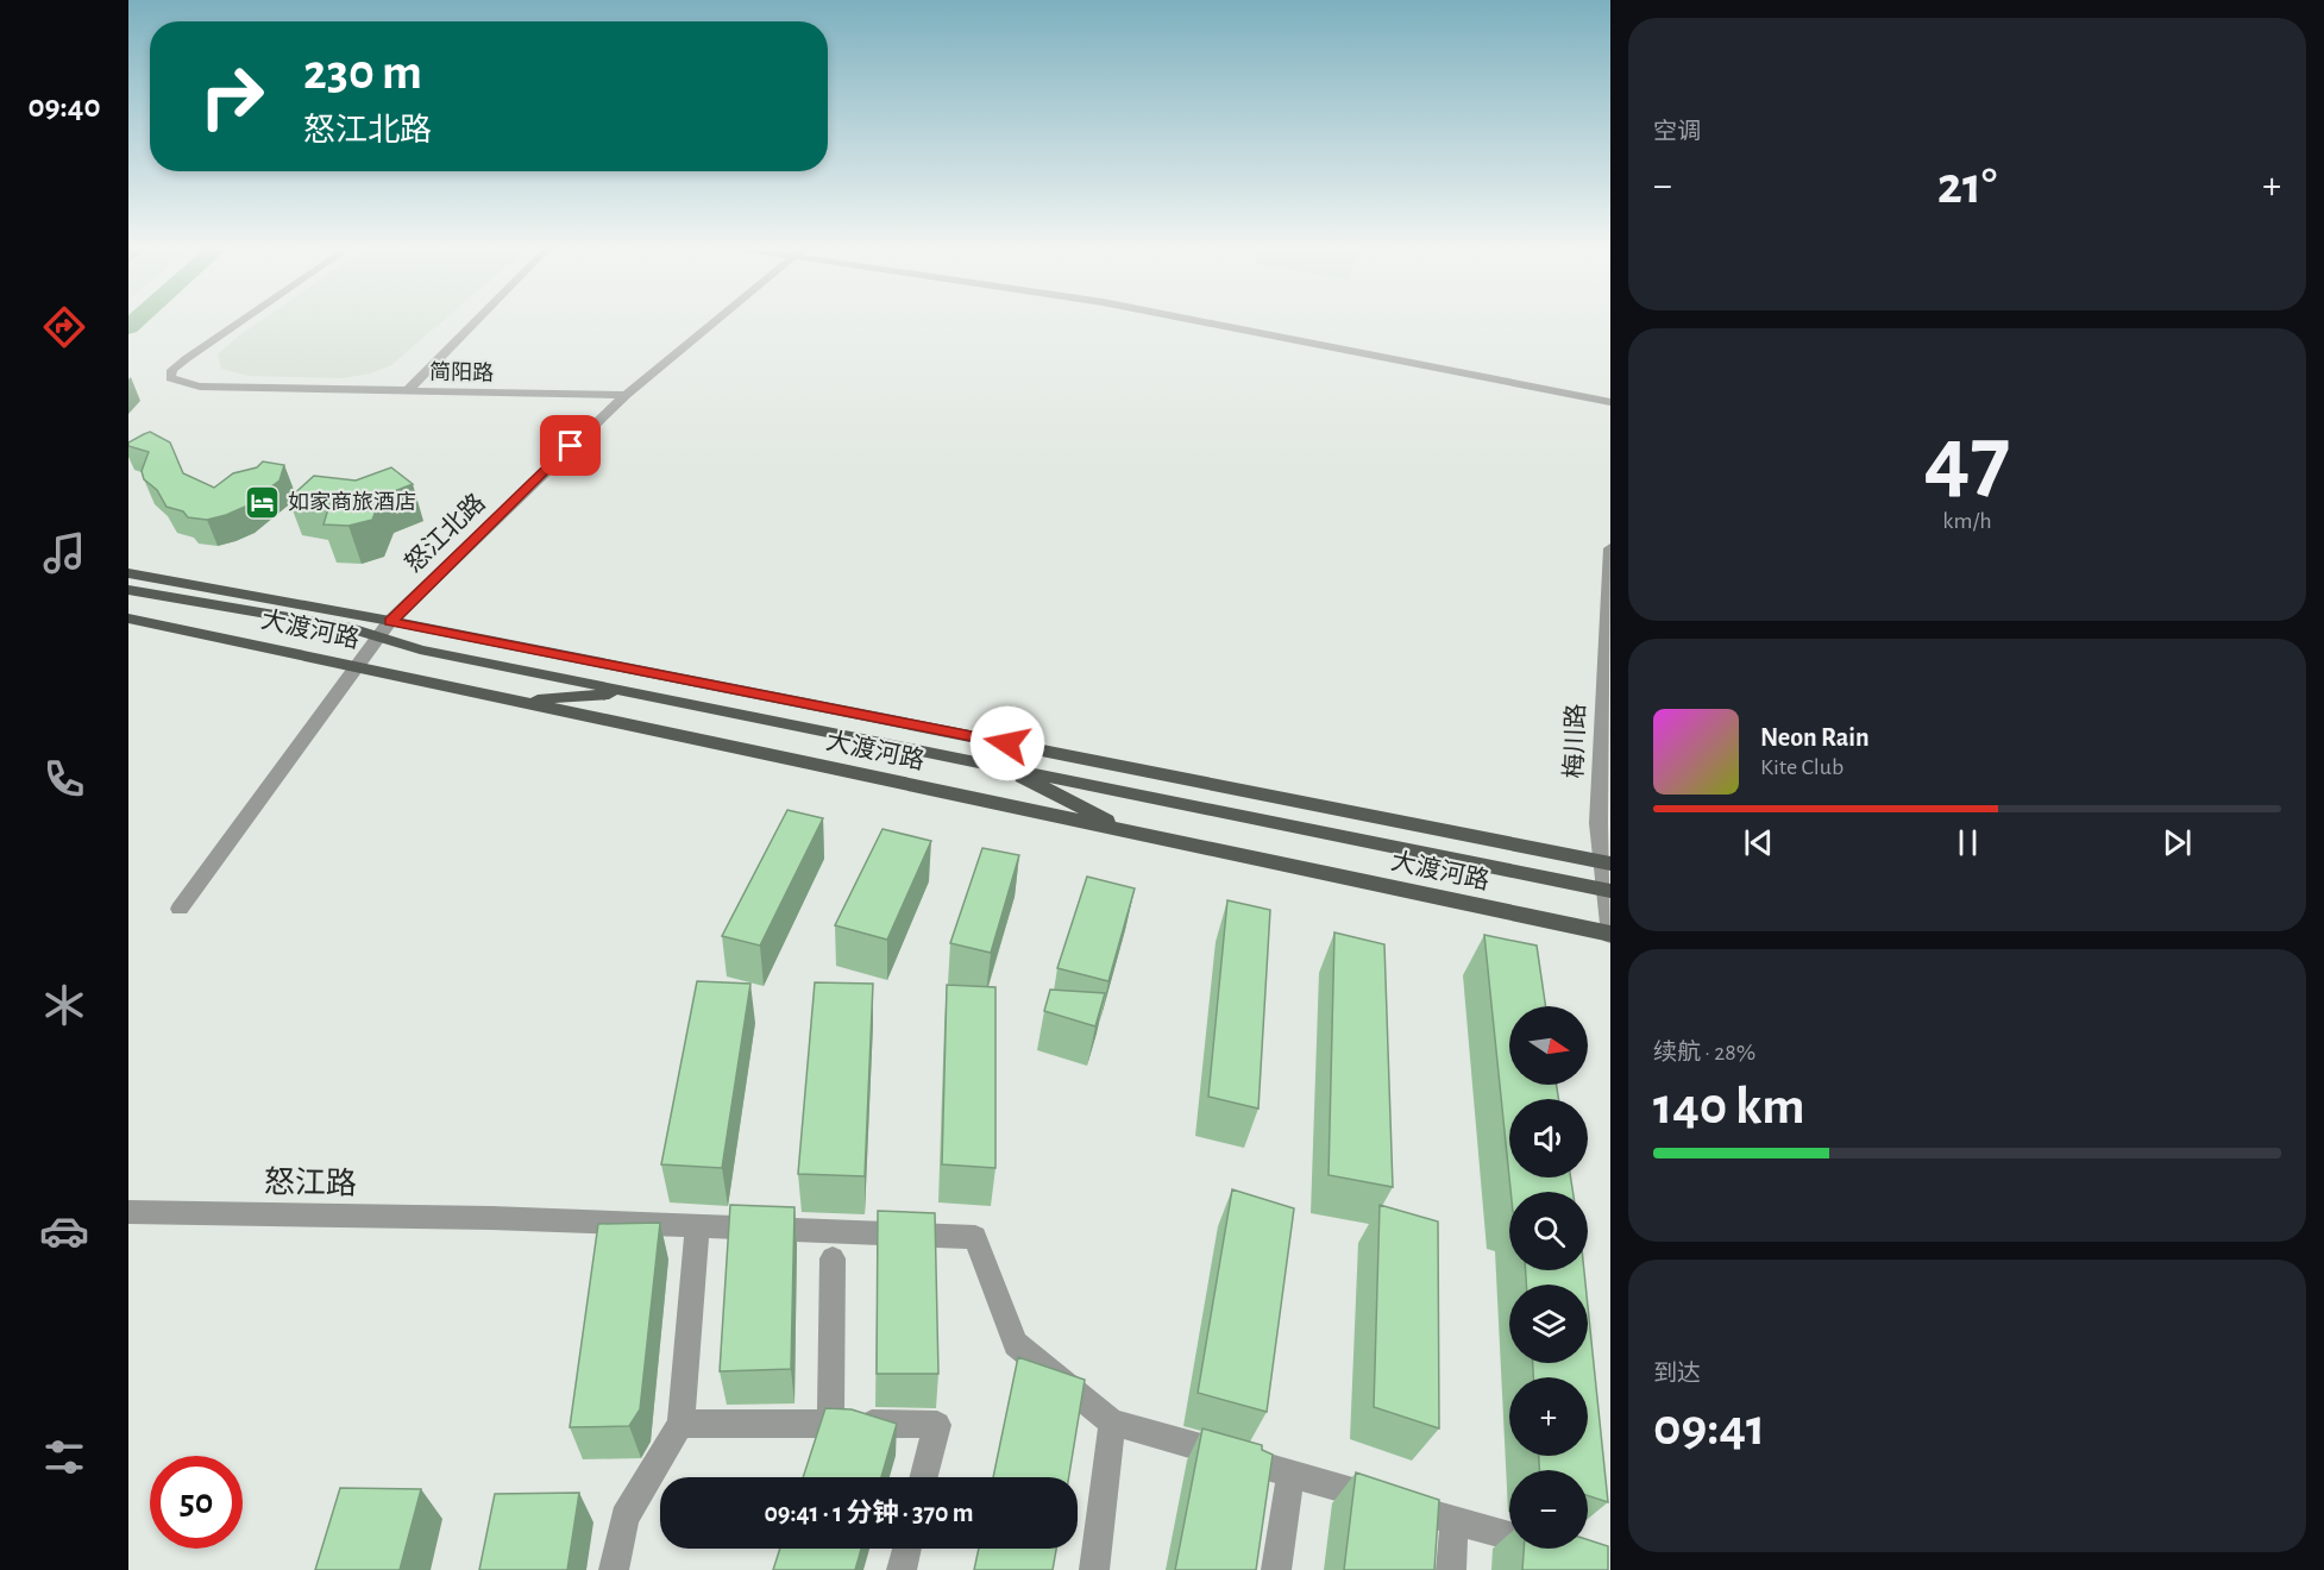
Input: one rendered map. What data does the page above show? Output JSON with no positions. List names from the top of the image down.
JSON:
{
  "streets": {
    "main road": ["大渡河路"],
    "street": [
      "简阳路",
      "怒江北路",
      "梅川路",
      "怒江路"
    ]
  },
  "crossings": [
    ["简阳路", "怒江北路"],
    ["怒江北路", "大渡河路"],
    ["大渡河路", "梅川路"]
  ],
  "places": {
    "hotel": ["如家商旅酒店"]
  },
  "north": "right",
  "page": {
    "tabs": "09:40",
    "tile": [
      "空调",
      ["47", "km/h"],
      ["续航 · 28%", "140 km"],
      ["到达", "09:41"]
    ],
    "turn": ["230 m", "怒江北路"],
    "heat": ["−", "21°", "+"],
    "song": ["Neon Rain", "Kite Club"],
    "map_buttons": ["+", "−"],
    "limit": "50",
    "trip": "09:41 · 1 分钟 · 370 m"
  }
}
